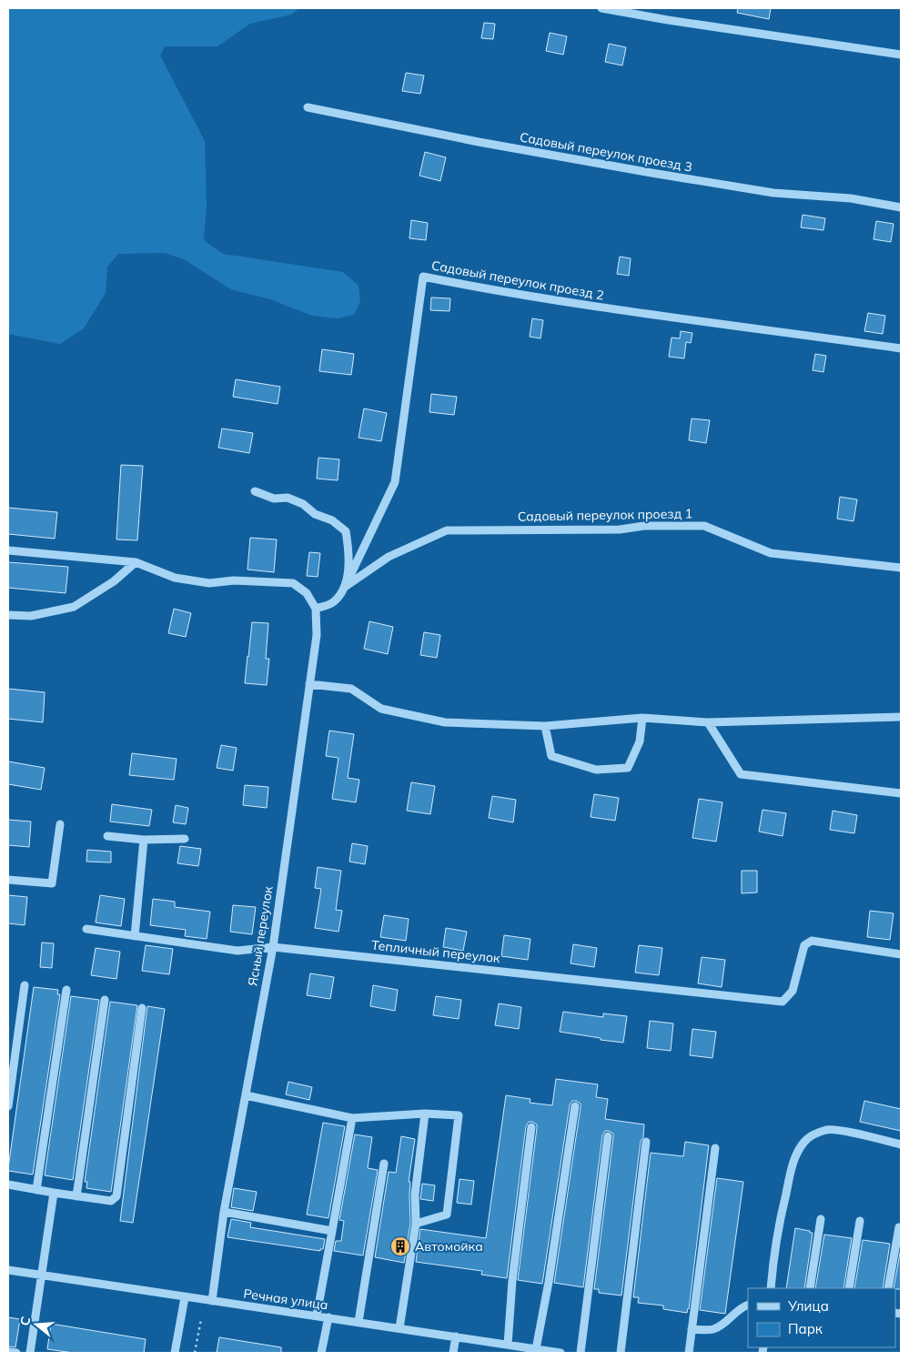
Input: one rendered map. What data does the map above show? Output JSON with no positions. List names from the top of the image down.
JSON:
{
  "streets": {
    "street": [
      "Садовый переулок проезд 3",
      "Садовый переулок проезд 2",
      "Садовый переулок проезд 1",
      "Ясный переулок",
      "Тепличный переулок",
      "Речная улица"
    ]
  },
  "crossings": [
    ["Садовый переулок проезд 2", "Садовый переулок проезд 1"],
    ["Ясный переулок", "Тепличный переулок"],
    ["Ясный переулок", "Речная улица"]
  ],
  "places": {
    "building": ["Автомойка"]
  },
  "legend": ["Улица", "Парк"],
  "north": "left"
}
